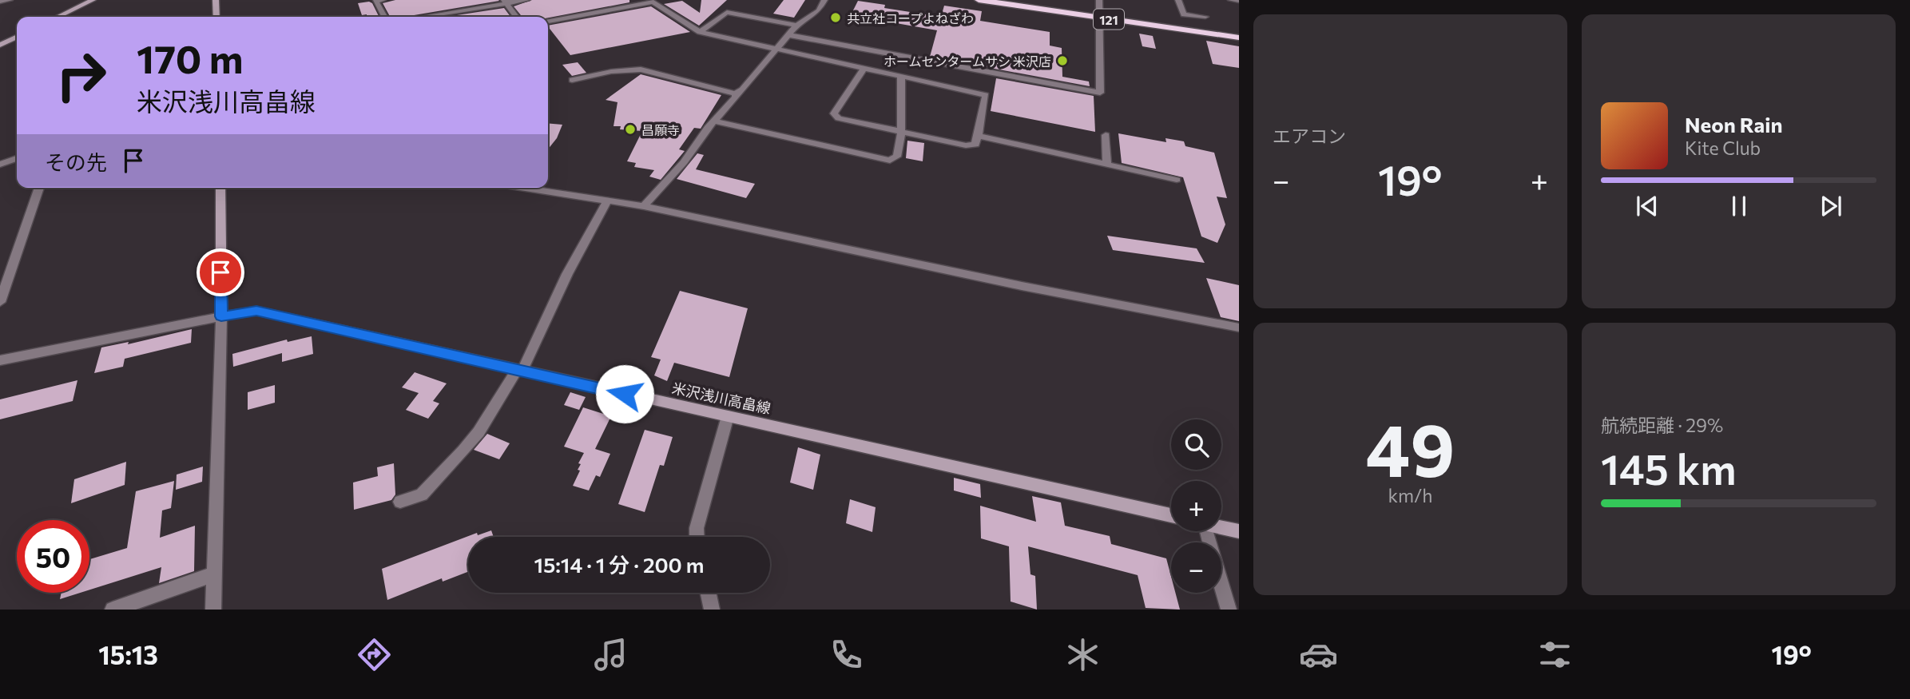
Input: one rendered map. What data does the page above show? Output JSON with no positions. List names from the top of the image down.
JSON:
{
  "streets": {
    "highway": ["121"],
    "main road": ["米沢浅川高畠線"]
  },
  "places": ["共立社コープよねざわ", "ホームセンタームサシ 米沢店", "昌願寺"],
  "page": {
    "tile": [
      "エアコン",
      ["49", "km/h"],
      ["航続距離 · 29%", "145 km"]
    ],
    "turn": ["170 m", "米沢浅川高畠線"],
    "song": ["Neon Rain", "Kite Club"],
    "then": "その先",
    "heat": ["−", "19°", "+"],
    "map_buttons": ["+", "−"],
    "limit": "50",
    "trip": "15:14 · 1 分 · 200 m",
    "tabs": ["15:13", "19°"]
  }
}
